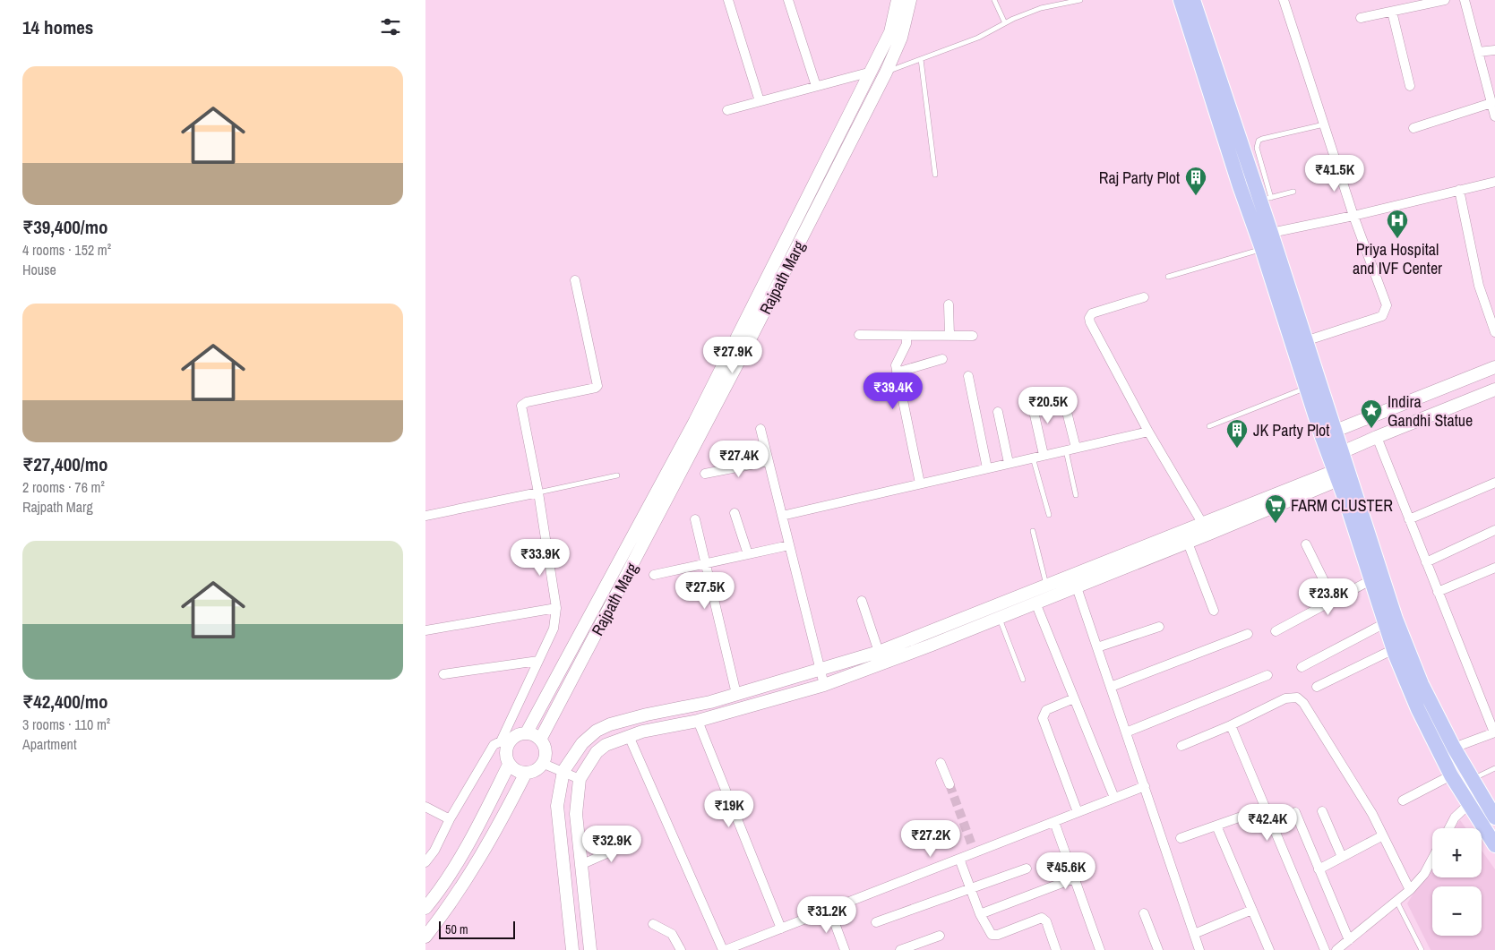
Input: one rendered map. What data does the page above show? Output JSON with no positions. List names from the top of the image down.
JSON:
{
  "streets": {
    "street": ["Rajpath Marg"]
  },
  "places": {
    "building": ["Raj Party Plot", "JK Party Plot"],
    "hospital": ["Priya Hospital and IVF Center"],
    "place": ["Indira Gandhi Statue"],
    "supermarket": ["FARM CLUSTER"]
  },
  "scale_bar": "50 m",
  "page": {
    "heading": "14 homes",
    "list": [
      {
        "name": "₹39,400/mo",
        "note": "4 rooms · 152 m² · House"
      },
      {
        "name": "₹27,400/mo",
        "note": "2 rooms · 76 m² · Rajpath Marg"
      },
      {
        "name": "₹42,400/mo",
        "note": "3 rooms · 110 m² · Apartment"
      }
    ],
    "price": [
      "₹41.5K",
      "₹27.9K",
      "₹39.4K",
      "₹20.5K",
      "₹27.4K",
      "₹33.9K",
      "₹27.5K",
      "₹23.8K",
      "₹19K",
      "₹42.4K",
      "₹27.2K",
      "₹32.9K",
      "₹45.6K",
      "₹31.2K"
    ],
    "map_buttons": ["+", "−"],
    "scale": "50 m"
  }
}
